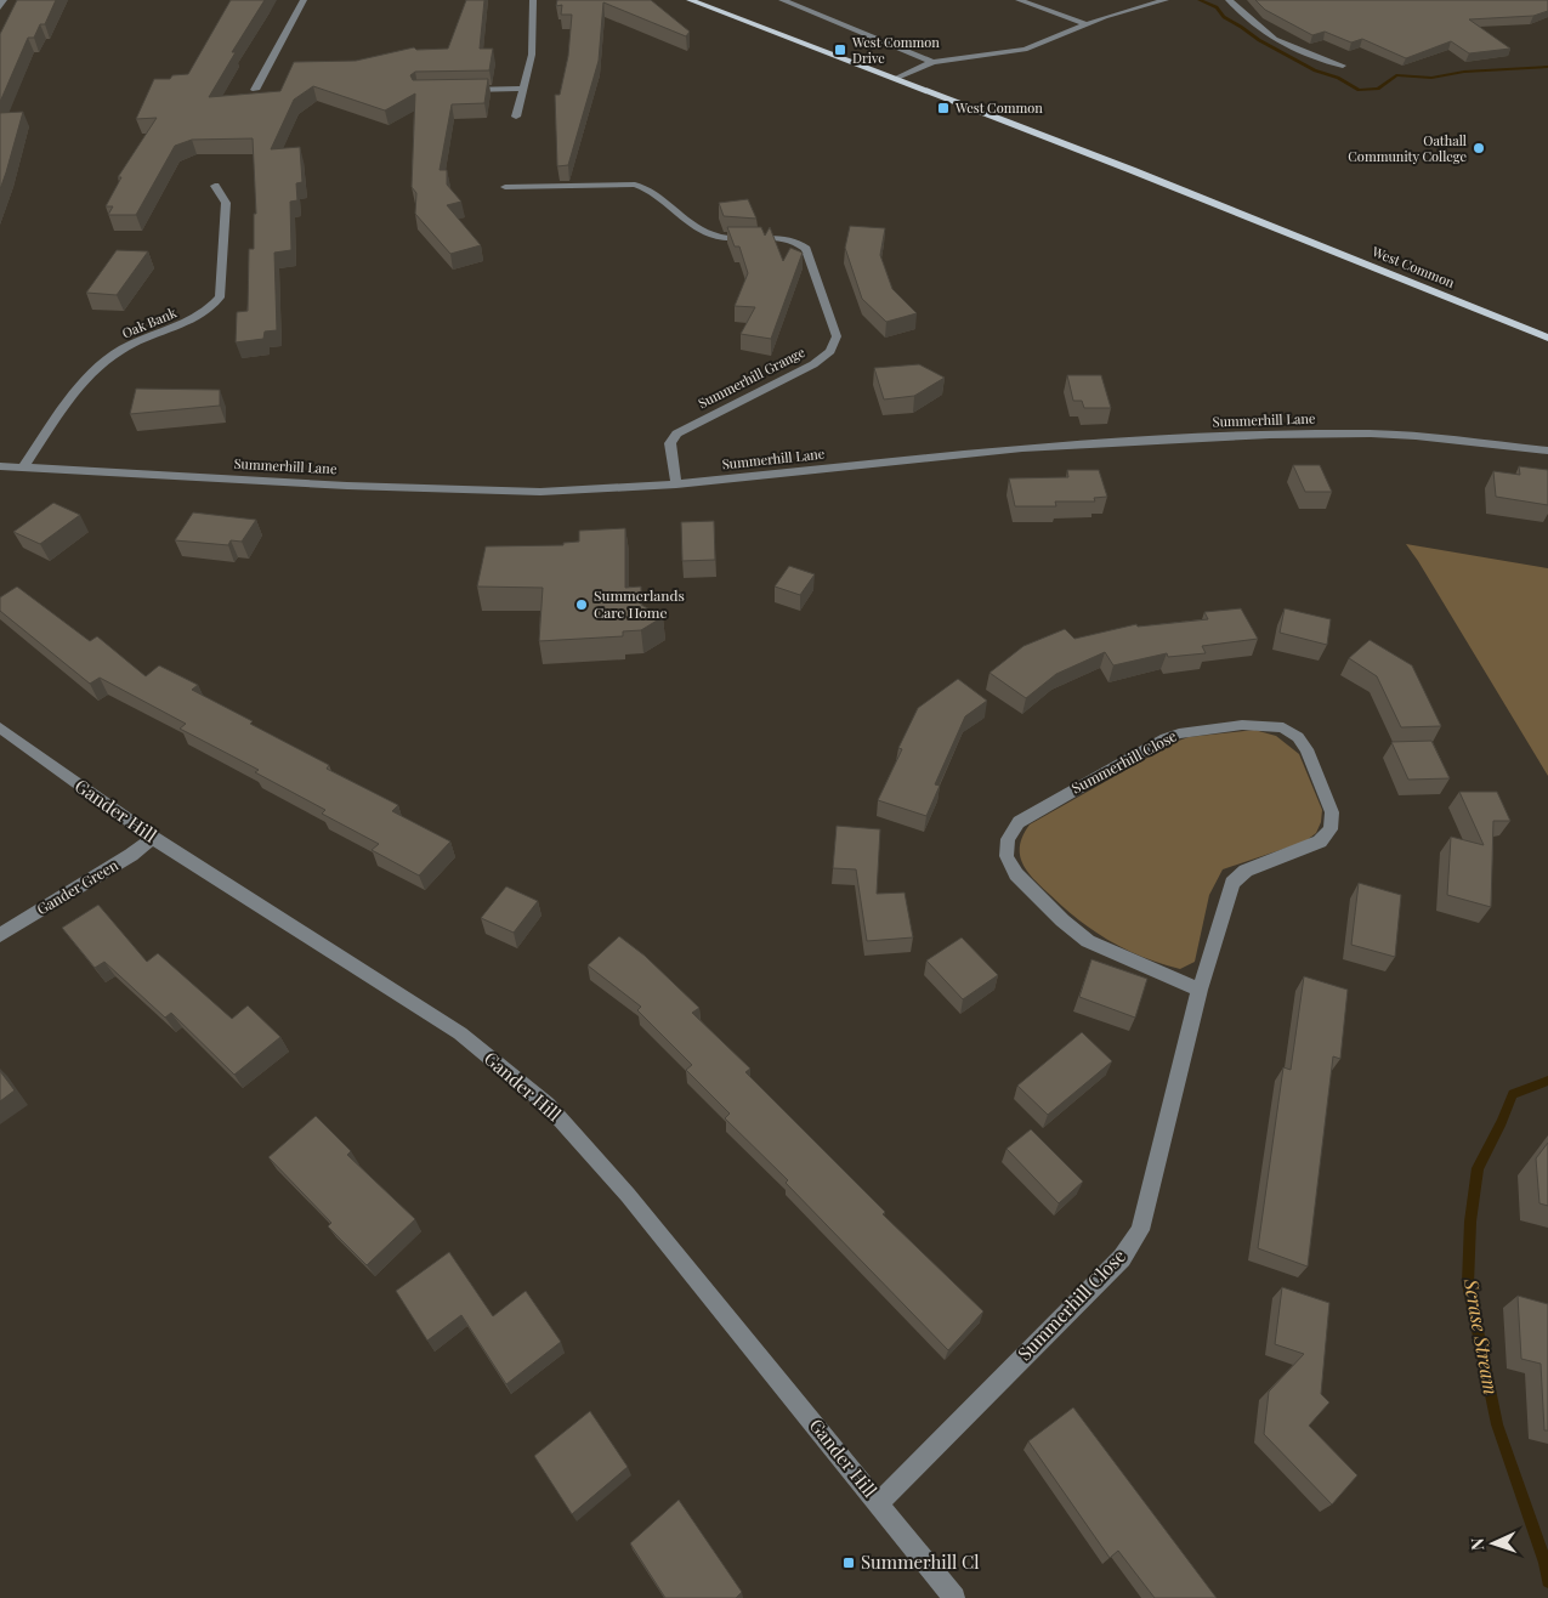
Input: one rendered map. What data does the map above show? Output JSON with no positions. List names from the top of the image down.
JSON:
{
  "streets": {
    "main road": ["West Common"],
    "street": [
      "Oak Bank",
      "Summerhill Grange",
      "Summerhill Lane",
      "Summerhill Close",
      "Gander Hill",
      "Gander Green"
    ]
  },
  "crossings": [
    ["Oak Bank", "Summerhill Lane"],
    ["Summerhill Grange", "Summerhill Lane"],
    ["Summerhill Close", "Gander Hill"],
    ["Gander Hill", "Gander Green"]
  ],
  "water": ["Scrase Stream"],
  "places": {
    "transit": ["West Common Drive", "West Common", "Summerhill Cl"],
    "other": ["Oathall Community College", "Summerlands Care Home"]
  },
  "north": "left"
}
